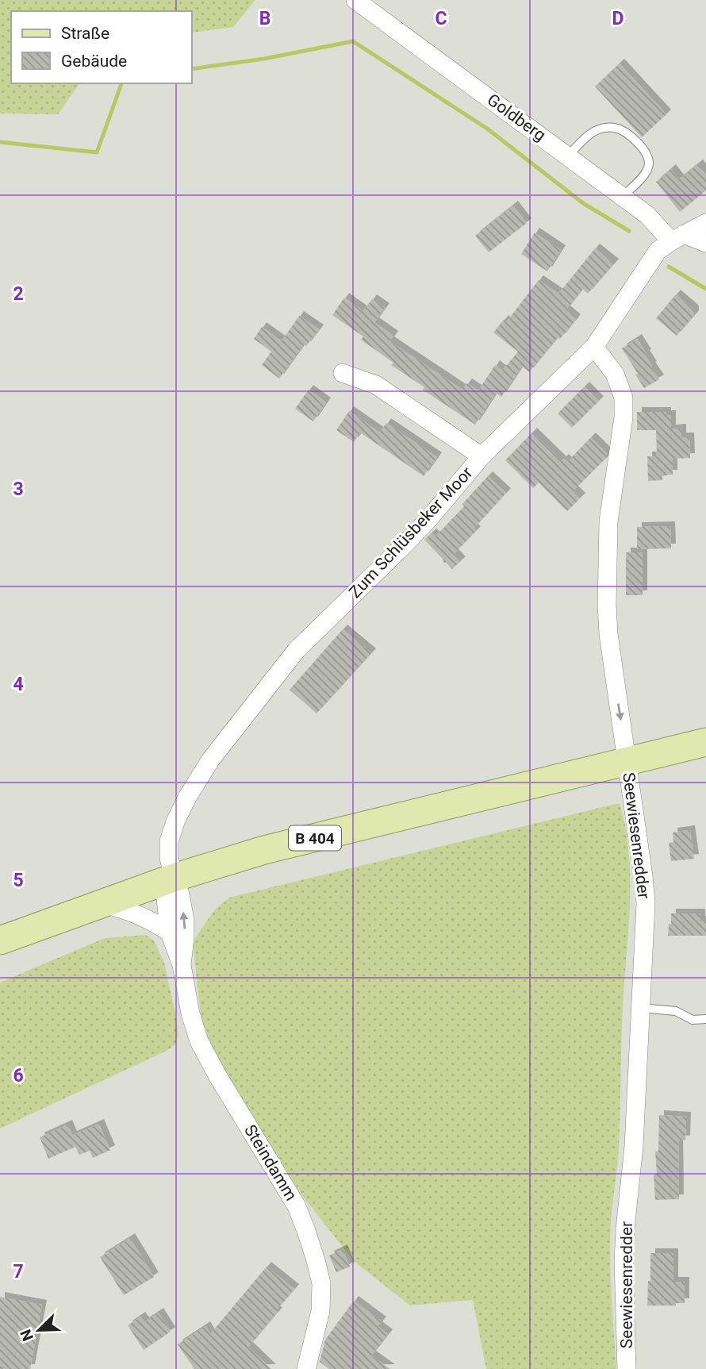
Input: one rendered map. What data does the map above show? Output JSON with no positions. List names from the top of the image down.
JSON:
{
  "streets": {
    "main road": ["B 404"],
    "street": [
      "Goldberg",
      "Zum Schlüsbeker Moor",
      "Seewiesenredder",
      "Steindamm"
    ]
  },
  "crossings": [
    ["Goldberg", "Zum Schlüsbeker Moor"],
    ["Zum Schlüsbeker Moor", "Seewiesenredder"],
    ["Zum Schlüsbeker Moor", "B 404"],
    ["Zum Schlüsbeker Moor", "Steindamm"],
    ["Seewiesenredder", "B 404"],
    ["B 404", "Steindamm"]
  ],
  "one_way": ["Seewiesenredder"],
  "legend": ["Straße", "Gebäude"],
  "north": "bottom left",
  "grid": {
    "columns": ["B", "C", "D"],
    "rows": [
      "2",
      "3",
      "4",
      "5",
      "6",
      "7"
    ]
  }
}
